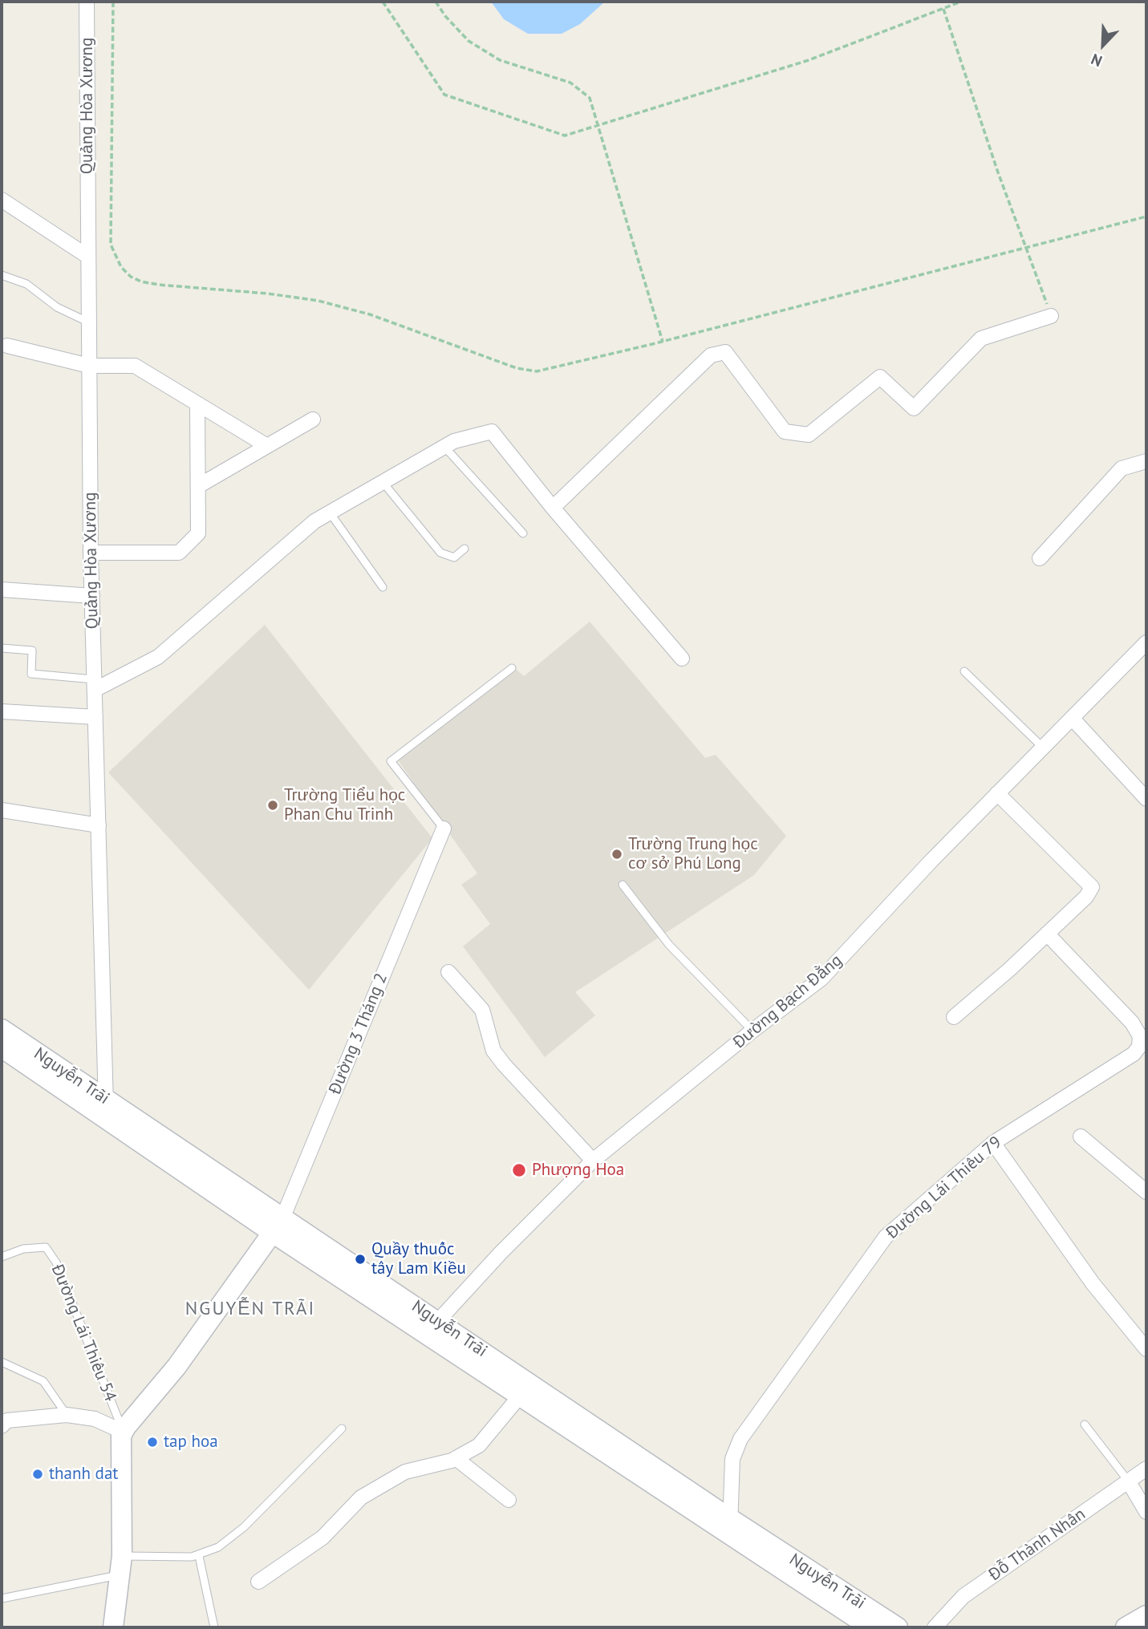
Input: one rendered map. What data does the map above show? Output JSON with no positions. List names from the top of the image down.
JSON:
{
  "streets": {
    "main road": ["Đường 3 Tháng 2", "Nguyễn Trãi"],
    "street": [
      "Quảng Hòa Xương",
      "Đường Bạch Đằng",
      "Đường Lái Thiêu 79",
      "Đỗ Thành Nhân"
    ],
    "lane": ["Đường Lái Thiêu 54"]
  },
  "crossings": [
    ["Quảng Hòa Xương", "Nguyễn Trãi"],
    ["Đường Bạch Đằng", "Nguyễn Trãi"],
    ["Đường 3 Tháng 2", "Nguyễn Trãi"],
    ["Đường 3 Tháng 2", "Đường Lái Thiêu 54"],
    ["Nguyễn Trãi", "Đường Lái Thiêu 79"]
  ],
  "districts": ["NGUYỄN TRÃI"],
  "places": [
    "Trường Tiểu học Phan Chu Trinh",
    "Trường Trung học cơ sở Phú Long",
    "Phượng Hoa",
    "Quầy thuốc tây Lam Kiều",
    "tap hoa",
    "thanh dat"
  ],
  "north": "bottom left"
}
